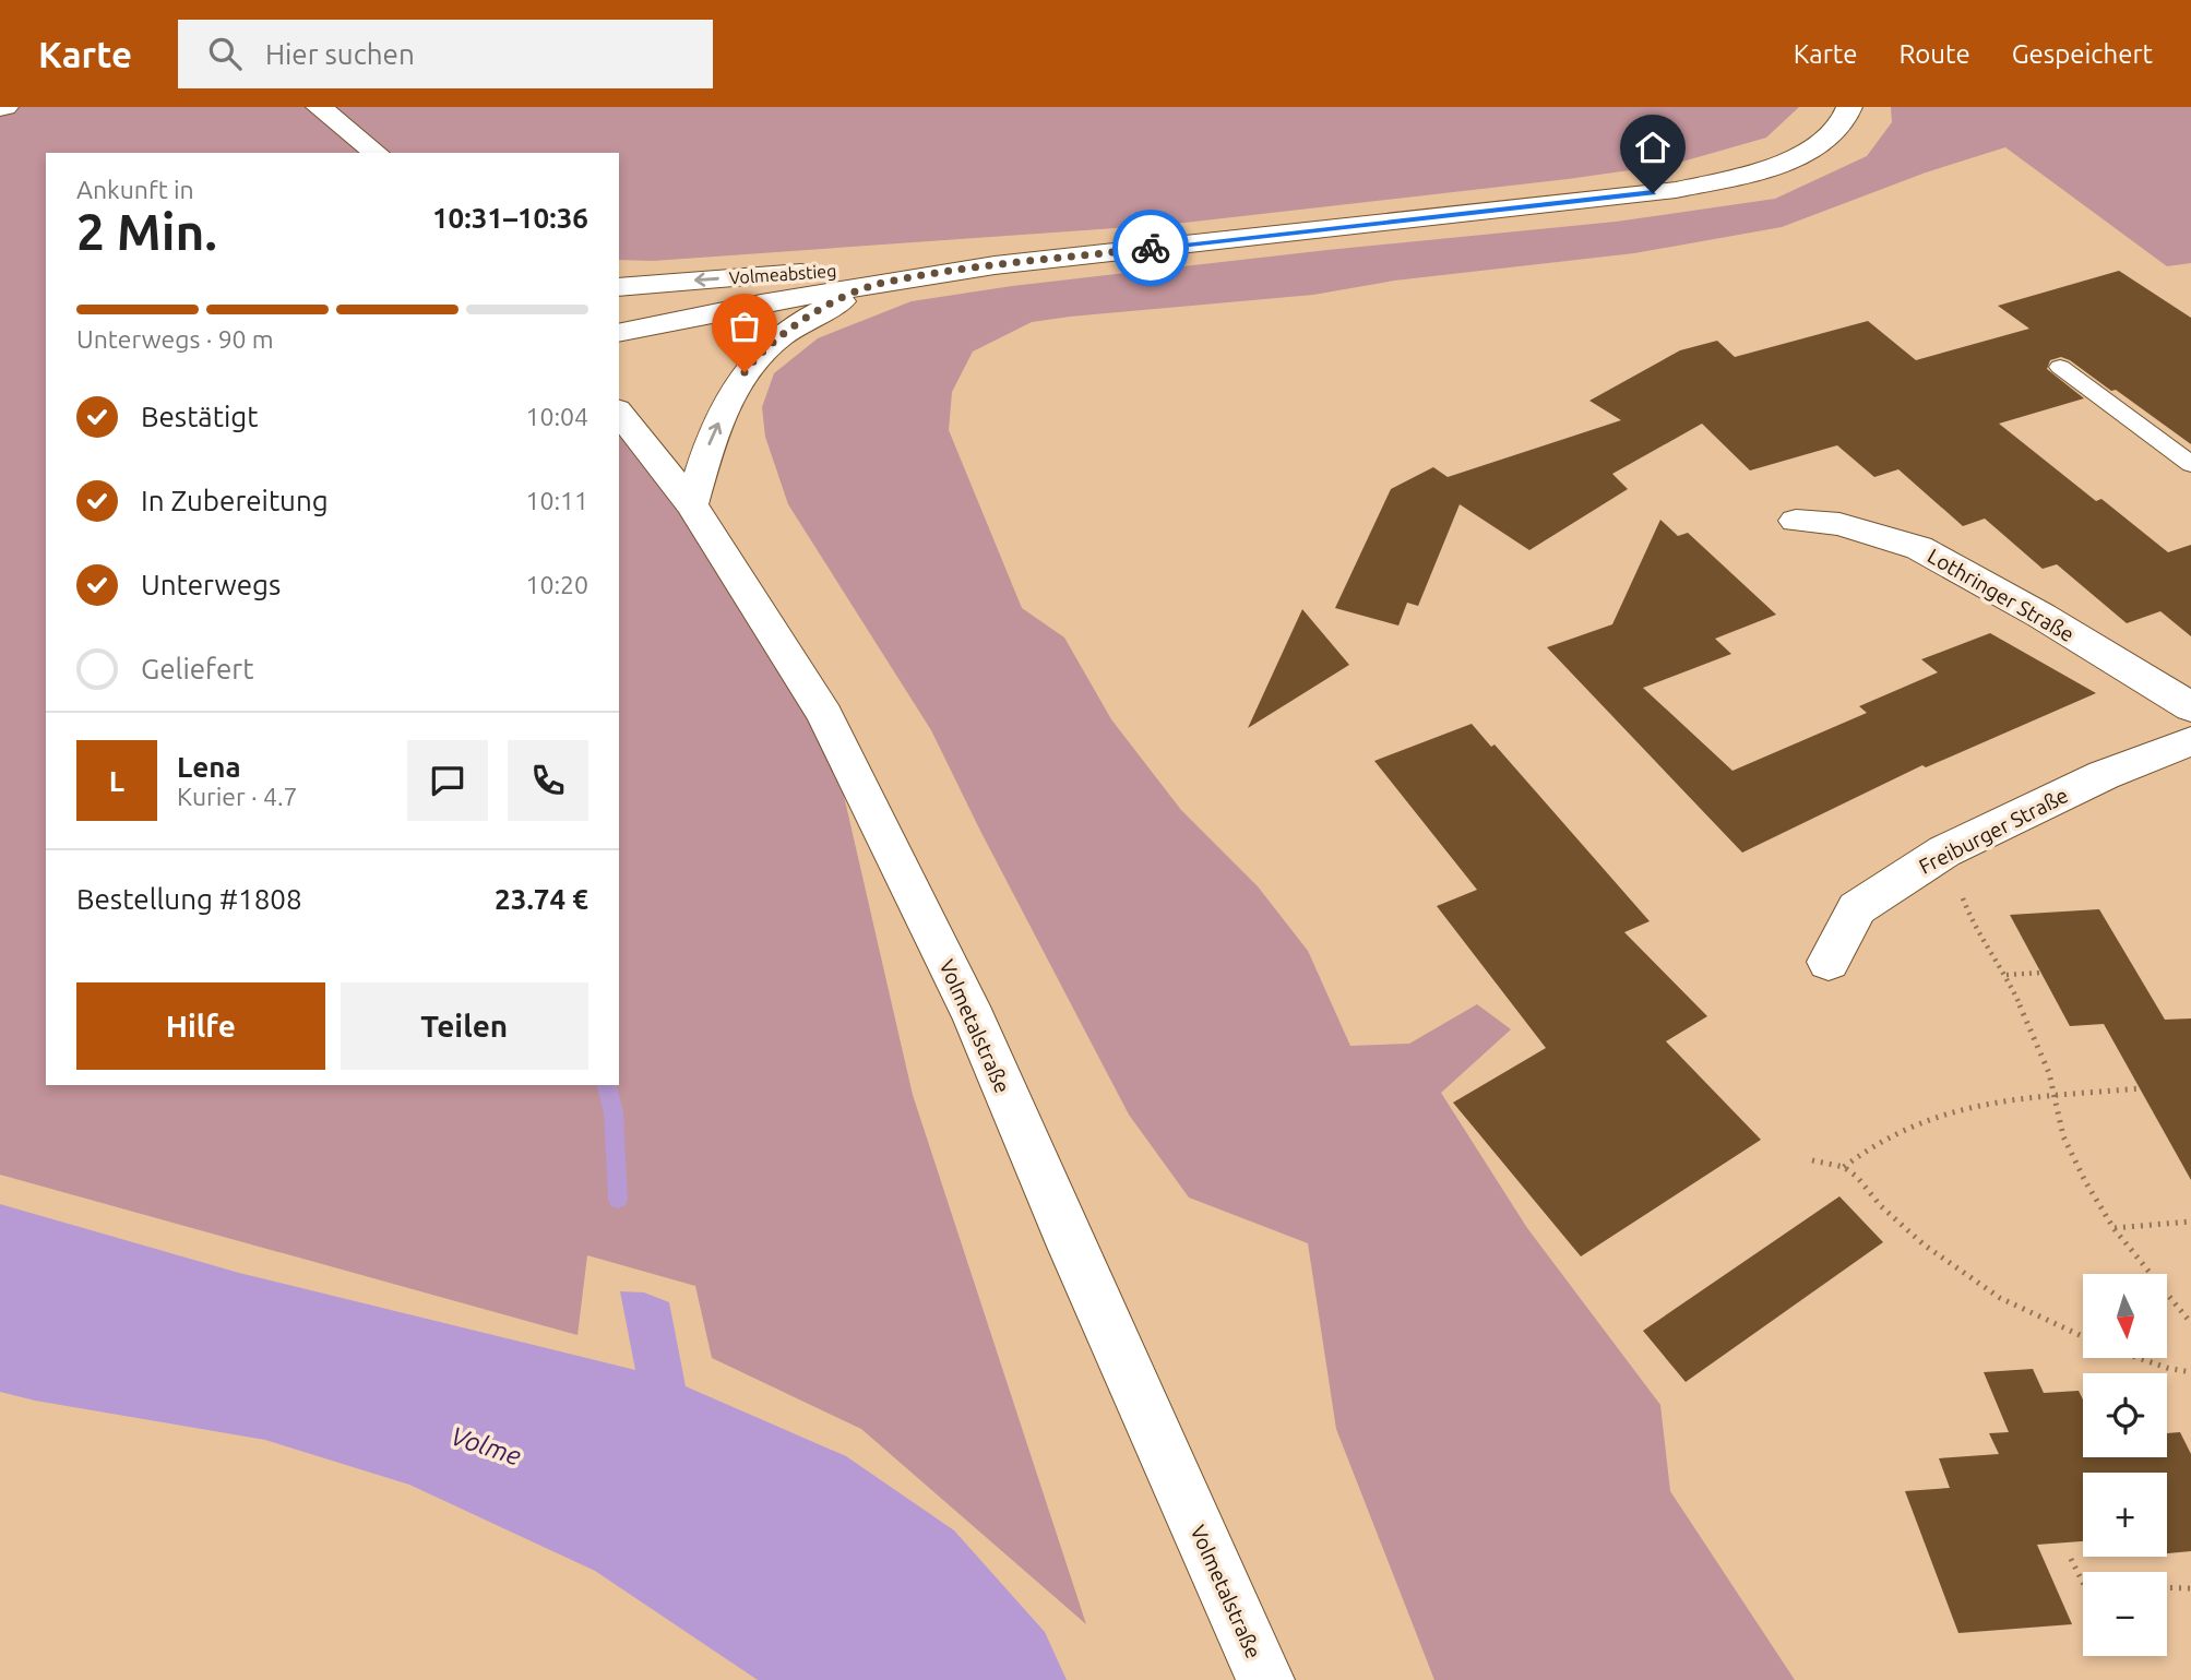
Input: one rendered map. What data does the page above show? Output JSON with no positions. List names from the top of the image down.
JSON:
{
  "streets": {
    "main road": [
      "Volmeabstieg",
      "Lothringer Straße",
      "Freiburger Straße",
      "Volmetalstraße"
    ]
  },
  "water": ["Volme"],
  "north": "bottom",
  "page": {
    "header": "Karte",
    "search": "Hier suchen",
    "nav": ["Karte", "Route", "Gespeichert"],
    "heading": ["2 Min.", "Ankunft in", "10:31–10:36"],
    "panel": [
      "Lena",
      "Kurier · 4.7",
      "Bestellung #1808",
      "23.74 €"
    ],
    "bar": "Unterwegs · 90 m",
    "list": [
      ["Bestätigt", "10:04"],
      ["In Zubereitung", "10:11"],
      ["Unterwegs", "10:20"],
      "Geliefert"
    ],
    "round": "L",
    "buttons": ["Hilfe", "Teilen"],
    "map_buttons": ["+", "−"]
  }
}
